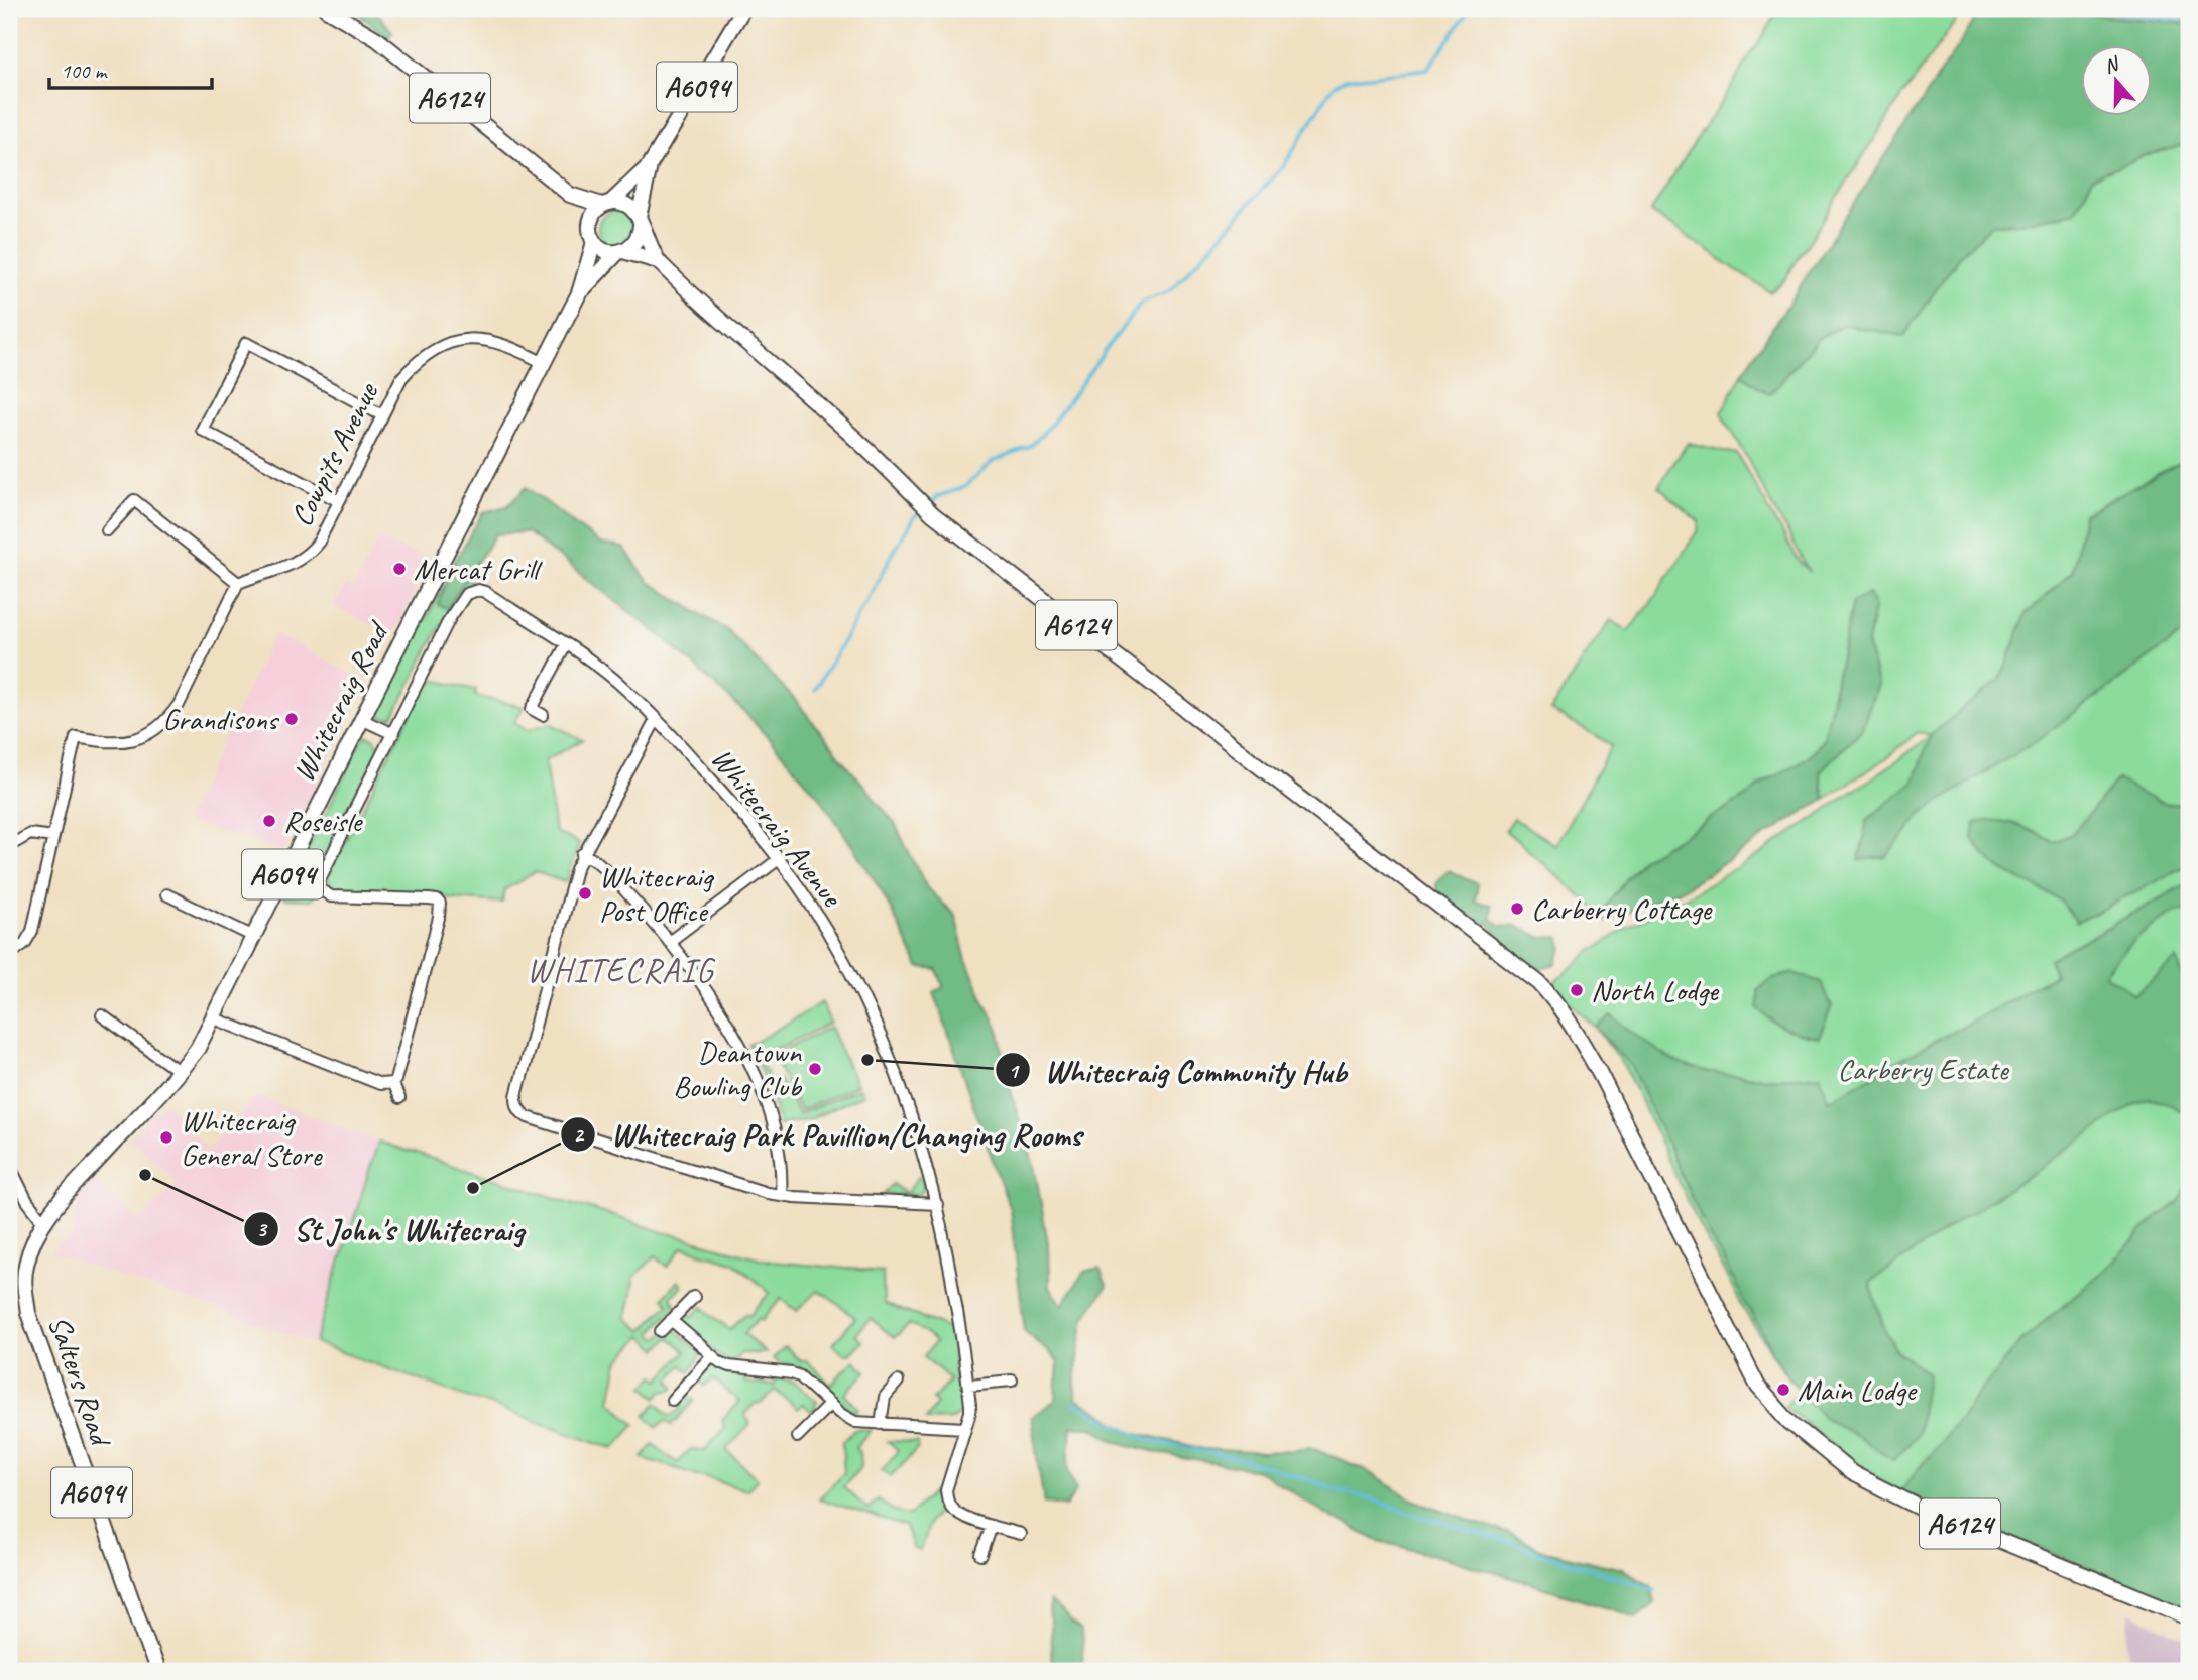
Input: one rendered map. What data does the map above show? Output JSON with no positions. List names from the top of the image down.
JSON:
{
  "streets": {
    "main road": [
      "A6094",
      "A6124",
      "Whitecraig Road",
      "Salters Road"
    ],
    "street": ["Cowpits Avenue", "Whitecraig Avenue"]
  },
  "crossings": [
    ["A6094", "A6124"],
    ["A6094", "Cowpits Avenue"],
    ["A6094", "Whitecraig Road"],
    ["Cowpits Avenue", "Whitecraig Road"],
    ["Whitecraig Road", "Salters Road"]
  ],
  "districts": ["WHITECRAIG"],
  "parks": ["Carberry Estate"],
  "places": [
    "Mercat Grill",
    "Grandisons",
    "Roseisle",
    "Whitecraig Post Office",
    "Carberry Cottage",
    "North Lodge",
    "Whitecraig Community Hub",
    "Deantown Bowling Club",
    "Whitecraig General Store",
    "St John's Whitecraig",
    "Whitecraig Park Pavillion/Changing Rooms",
    "Main Lodge"
  ],
  "scale_bar": "100 m",
  "north": "top"
}
